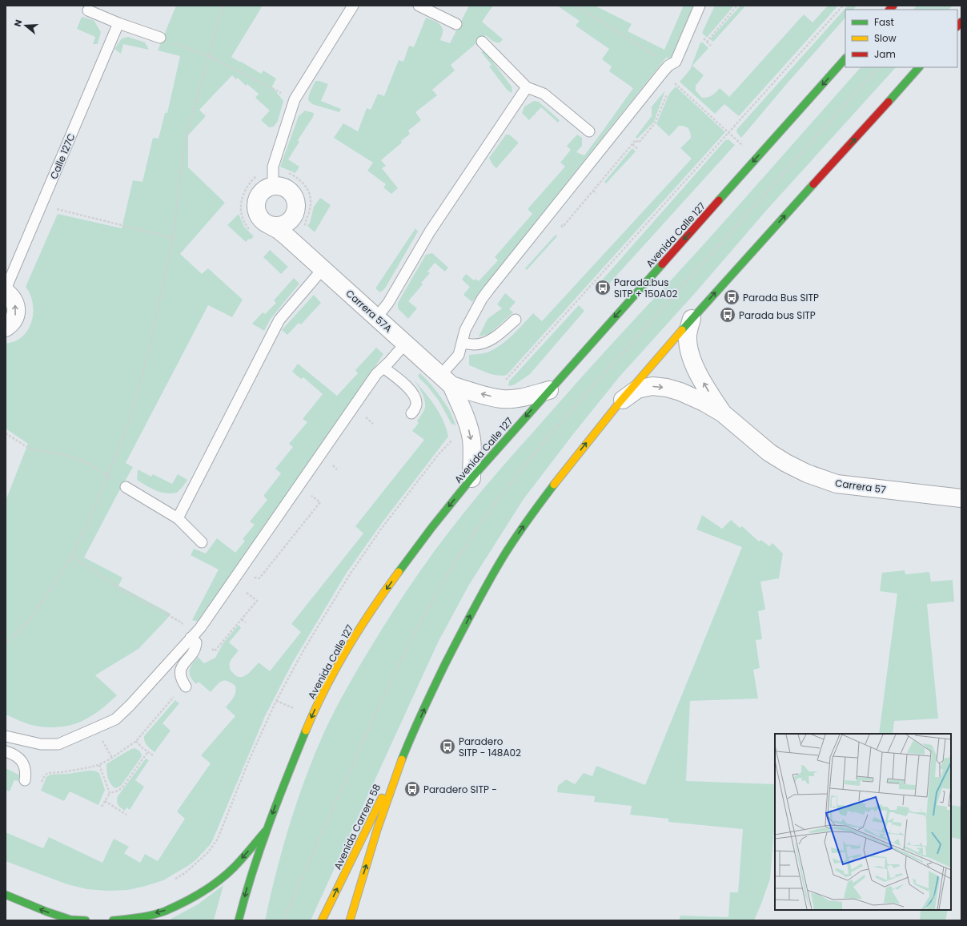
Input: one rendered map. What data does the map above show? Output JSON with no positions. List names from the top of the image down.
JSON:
{
  "streets": {
    "main road": ["Avenida Calle 127", "Avenida Carrera 58"],
    "street": ["Carrera 57A", "Carrera 57"],
    "lane": ["Calle 127C"]
  },
  "crossings": [
    ["Avenida Calle 127", "Carrera 57A"]
  ],
  "places": {
    "bus stop": [
      "Parada.bus SITP + 150A02",
      "Parada Bus SITP",
      "Parada bus SITP",
      "Paradero SITP - 148A02",
      "Paradero SITP -"
    ]
  },
  "legend": ["Fast", "Slow", "Jam"],
  "north": "left"
}
